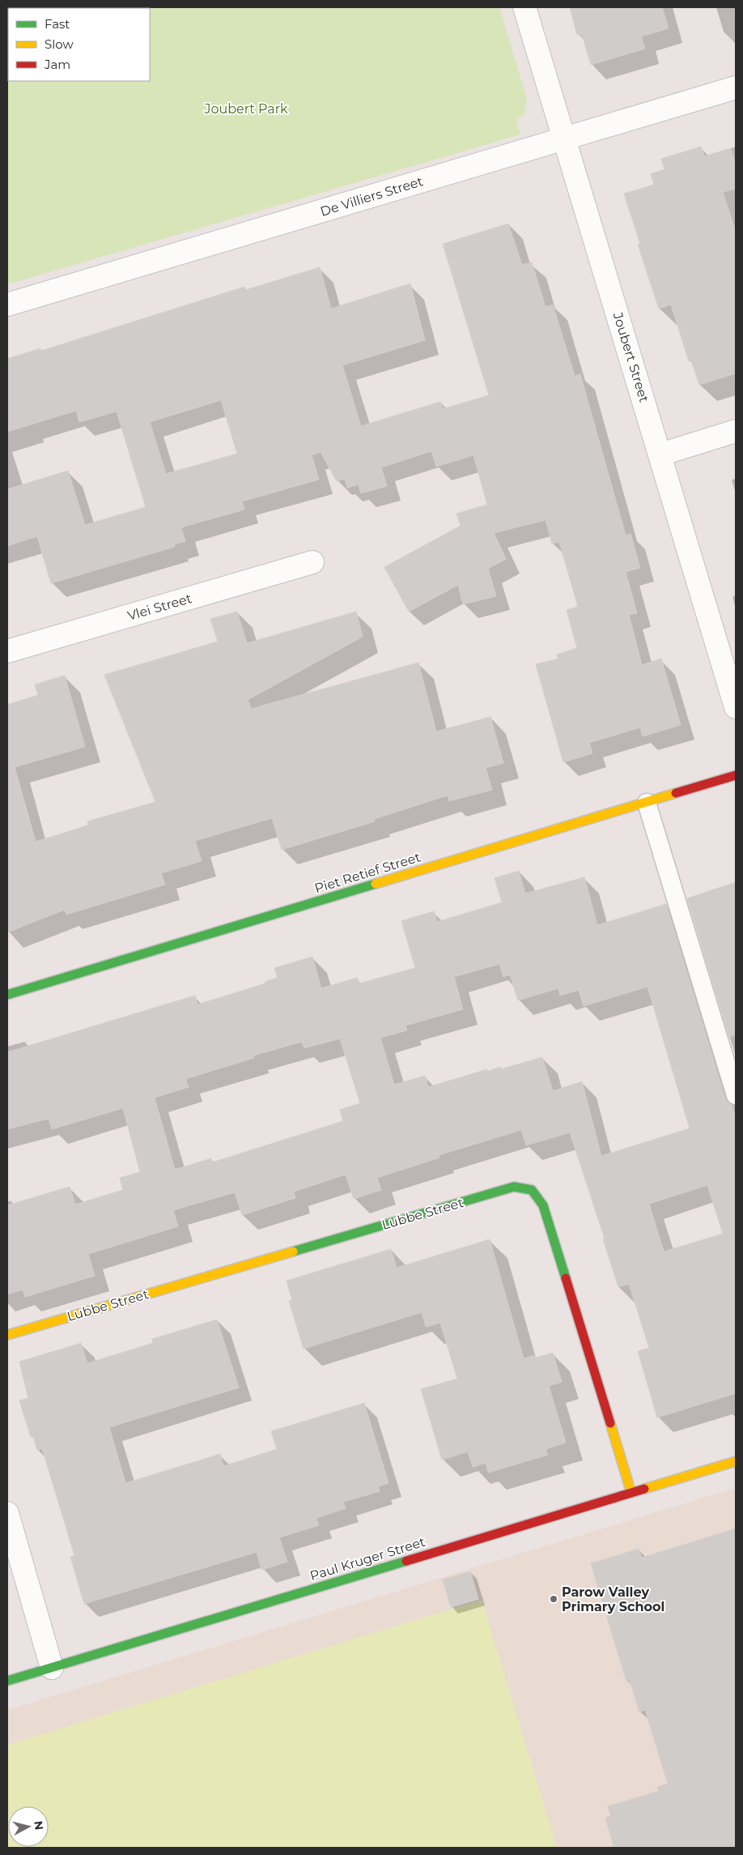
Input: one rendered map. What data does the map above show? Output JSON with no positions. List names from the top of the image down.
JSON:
{
  "streets": {
    "street": [
      "De Villiers Street",
      "Joubert Street",
      "Vlei Street",
      "Piet Retief Street",
      "Lubbe Street",
      "Paul Kruger Street"
    ]
  },
  "crossings": [
    ["De Villiers Street", "Joubert Street"],
    ["Lubbe Street", "Paul Kruger Street"]
  ],
  "parks": ["Joubert Park"],
  "places": ["Parow Valley Primary School"],
  "legend": ["Fast", "Slow", "Jam"],
  "north": "right"
}
